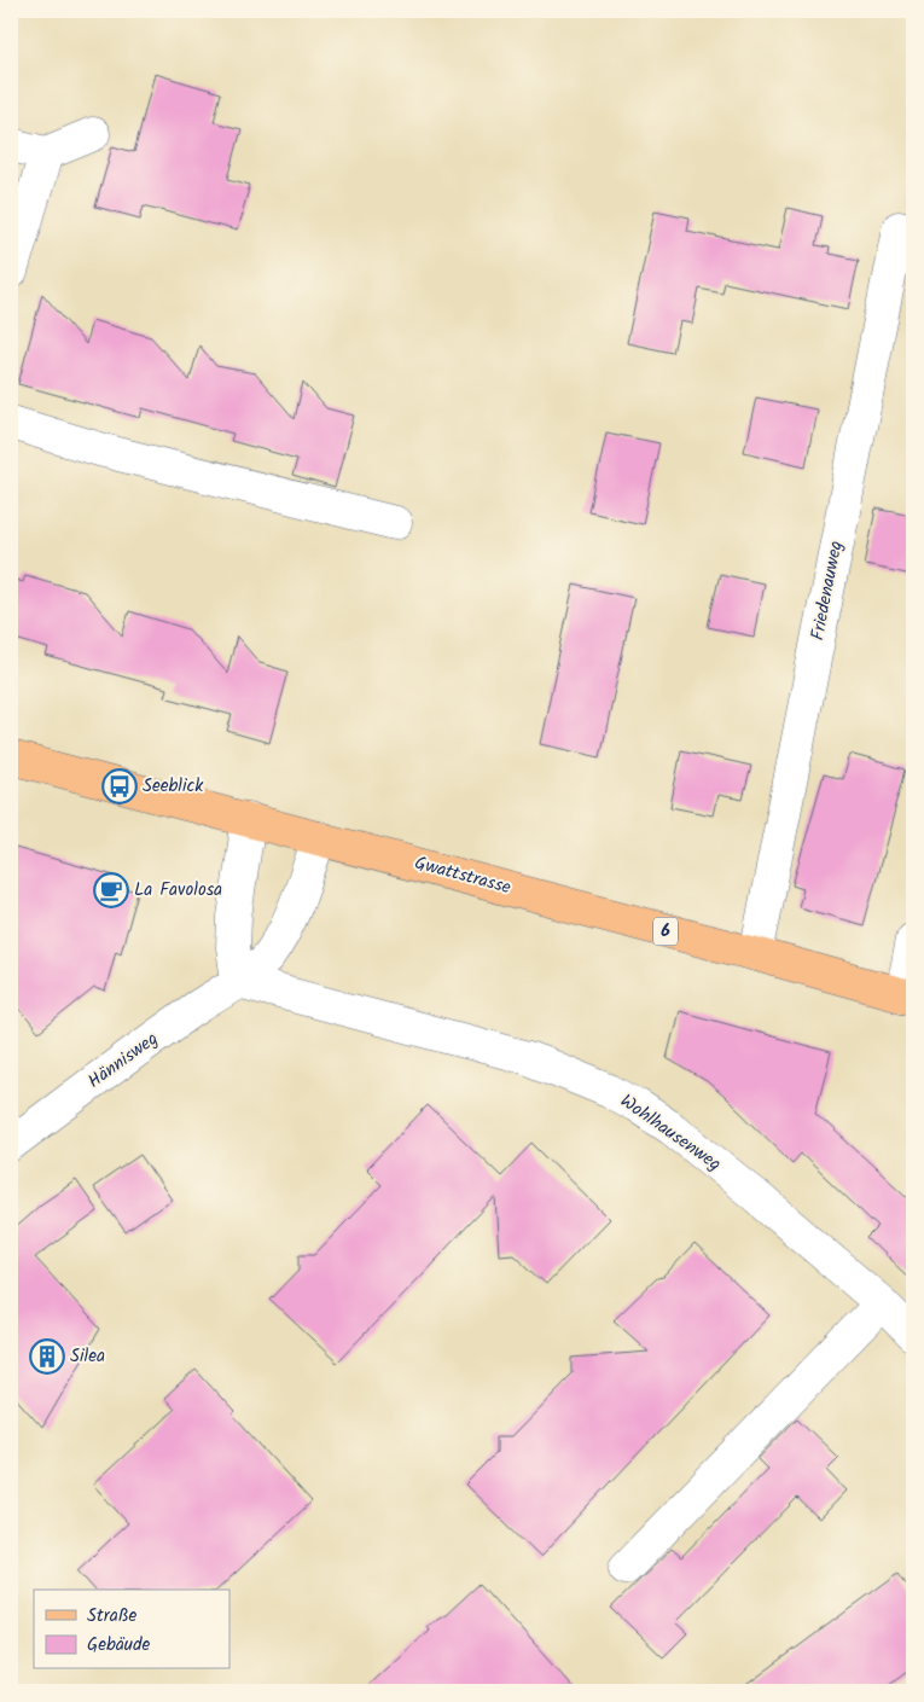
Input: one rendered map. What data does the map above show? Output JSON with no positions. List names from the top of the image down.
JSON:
{
  "streets": {
    "main road": ["Gwattstrasse", "6"],
    "street": ["Friedenauweg", "Hännisweg", "Wohlhausenweg"]
  },
  "crossings": [
    ["Friedenauweg", "Gwattstrasse"],
    ["Gwattstrasse", "Hännisweg"],
    ["Hännisweg", "Wohlhausenweg"]
  ],
  "places": {
    "bus stop": ["Seeblick"],
    "cafe": ["La Favolosa"],
    "building": ["Silea"]
  },
  "legend": ["Straße", "Gebäude"]
}
